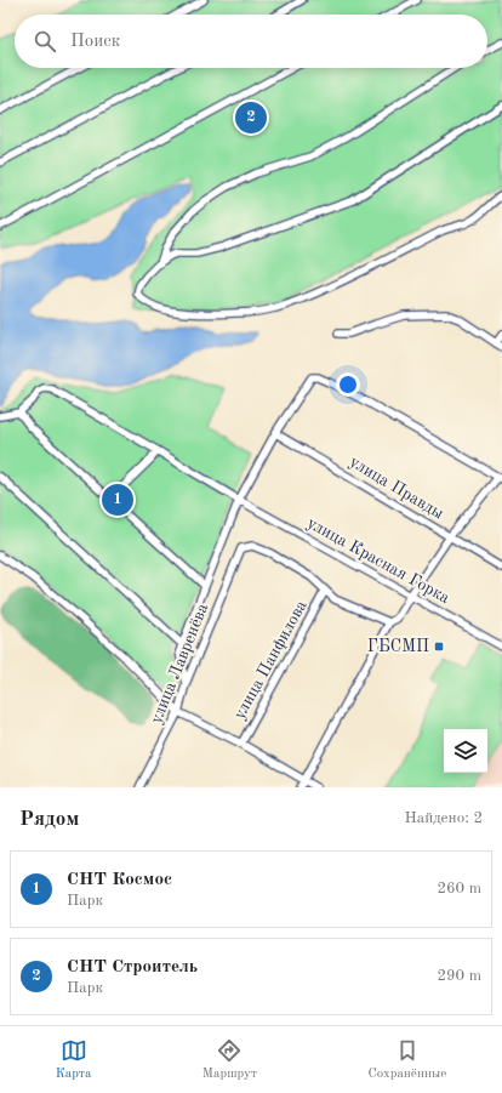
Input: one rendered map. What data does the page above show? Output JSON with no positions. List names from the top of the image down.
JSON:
{
  "streets": {
    "street": [
      "улица Правды",
      "улица Красная Горка",
      "улица Панфилова",
      "улица Лавренёва"
    ]
  },
  "crossings": [
    ["улица Панфилова", "улица Лавренёва"]
  ],
  "places": {
    "transit": ["ГБСМП"]
  },
  "page": {
    "search": "Поиск",
    "pins": ["2", "1"],
    "heading": ["Рядом", "Найдено: 2"],
    "list": [
      {
        "mark": "1",
        "name": "СНТ Космос",
        "note": "Парк",
        "value": "260 m"
      },
      {
        "mark": "2",
        "name": "СНТ Строитель",
        "note": "Парк",
        "value": "290 m"
      }
    ],
    "nav": ["Карта", "Маршрут", "Сохранённые"]
  }
}
